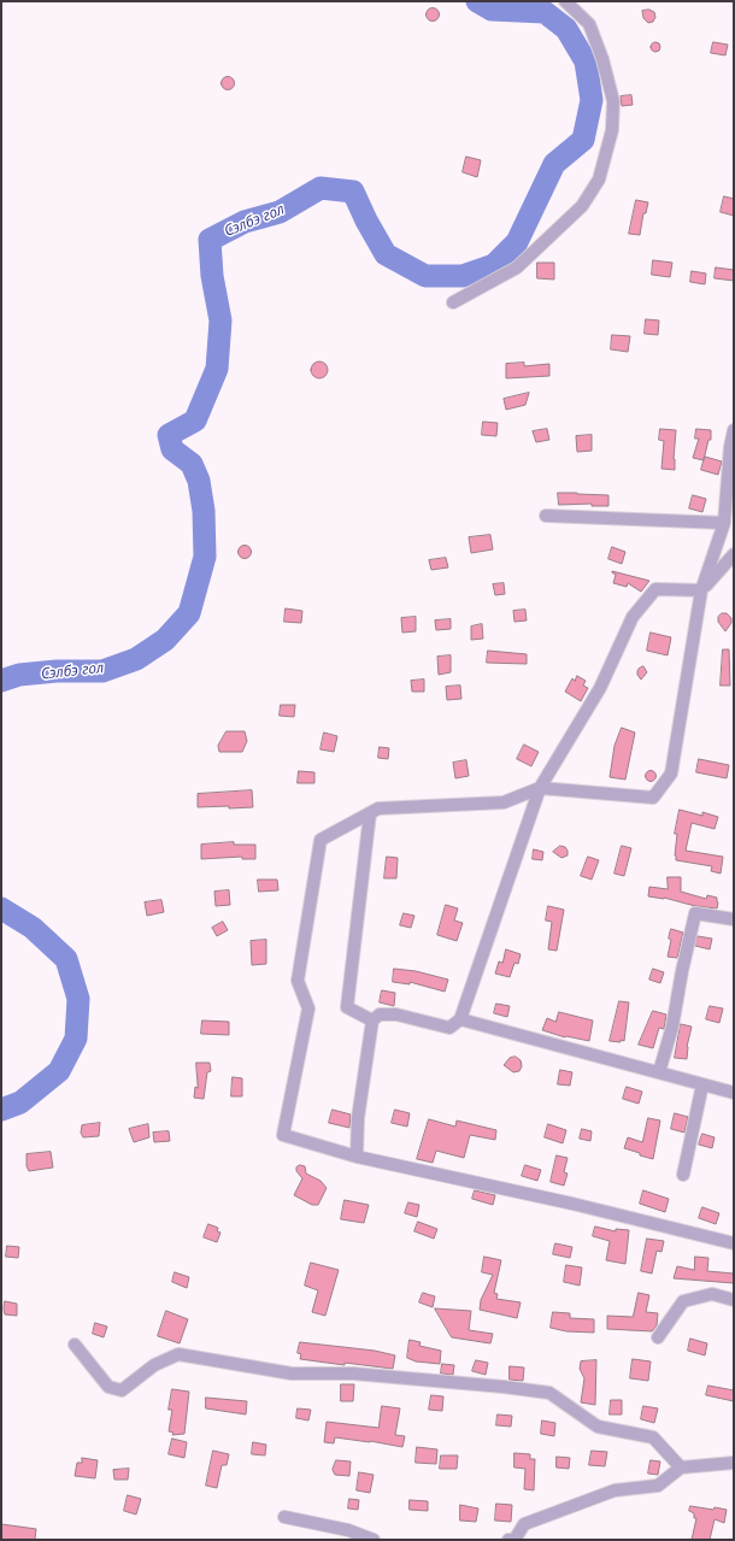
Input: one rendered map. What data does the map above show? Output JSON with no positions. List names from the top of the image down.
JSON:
{
  "water": ["Сэлбэ гол"]
}
